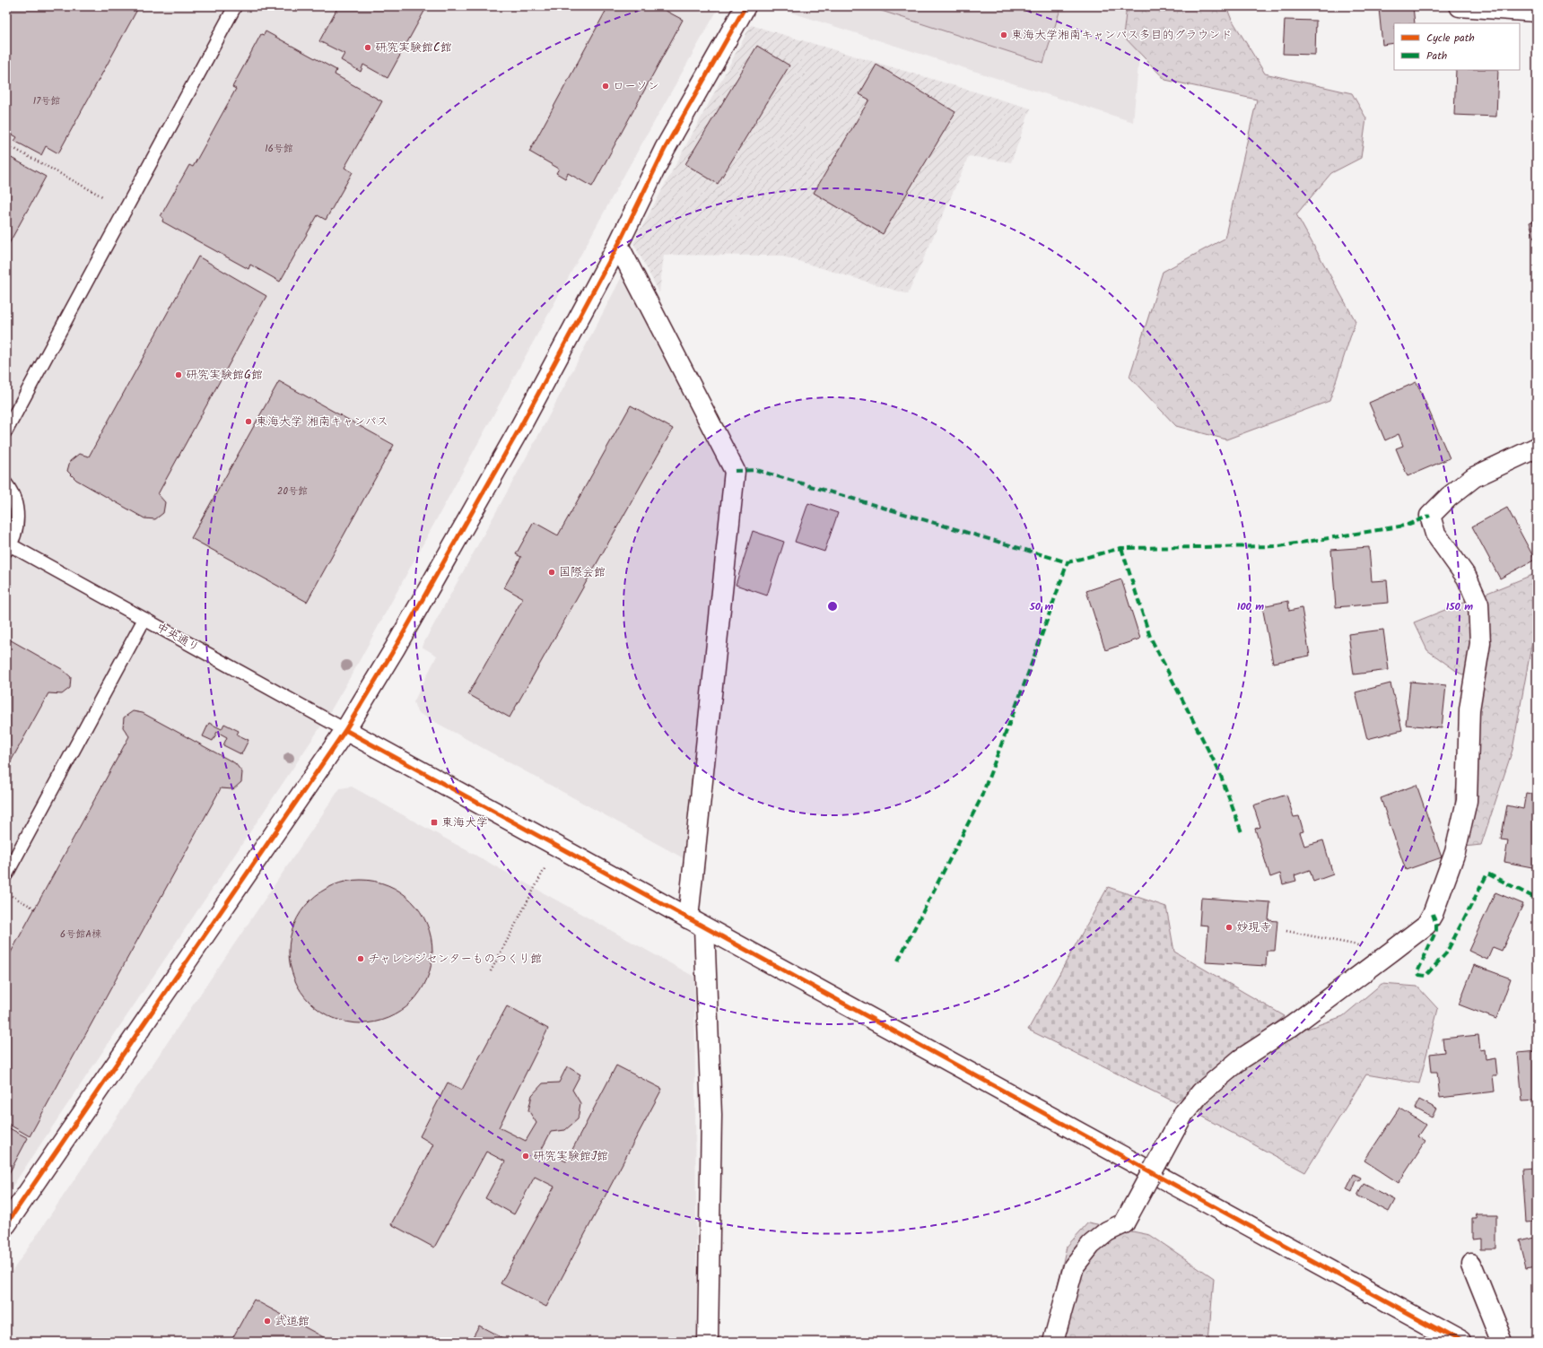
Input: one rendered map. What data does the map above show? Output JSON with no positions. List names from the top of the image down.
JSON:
{
  "streets": {
    "lane": ["中央通り"]
  },
  "places": {
    "other": [
      "東海大学湘南キャンパス多目的グラウンド",
      "研究実験館C館",
      "ローソン",
      "研究実験館G館",
      "東海大学 湘南キャンパス",
      "国際会館",
      "妙現寺",
      "チャレンジセンターものつくり館",
      "研究実験館J館",
      "武道館"
    ],
    "transit": ["東海大学"]
  },
  "house_numbers": [
    "17号館",
    "16号館",
    "20号館",
    "6号館A棟"
  ],
  "legend": ["Cycle path", "Path"],
  "rings": ["50 m", "100 m", "150 m"]
}
